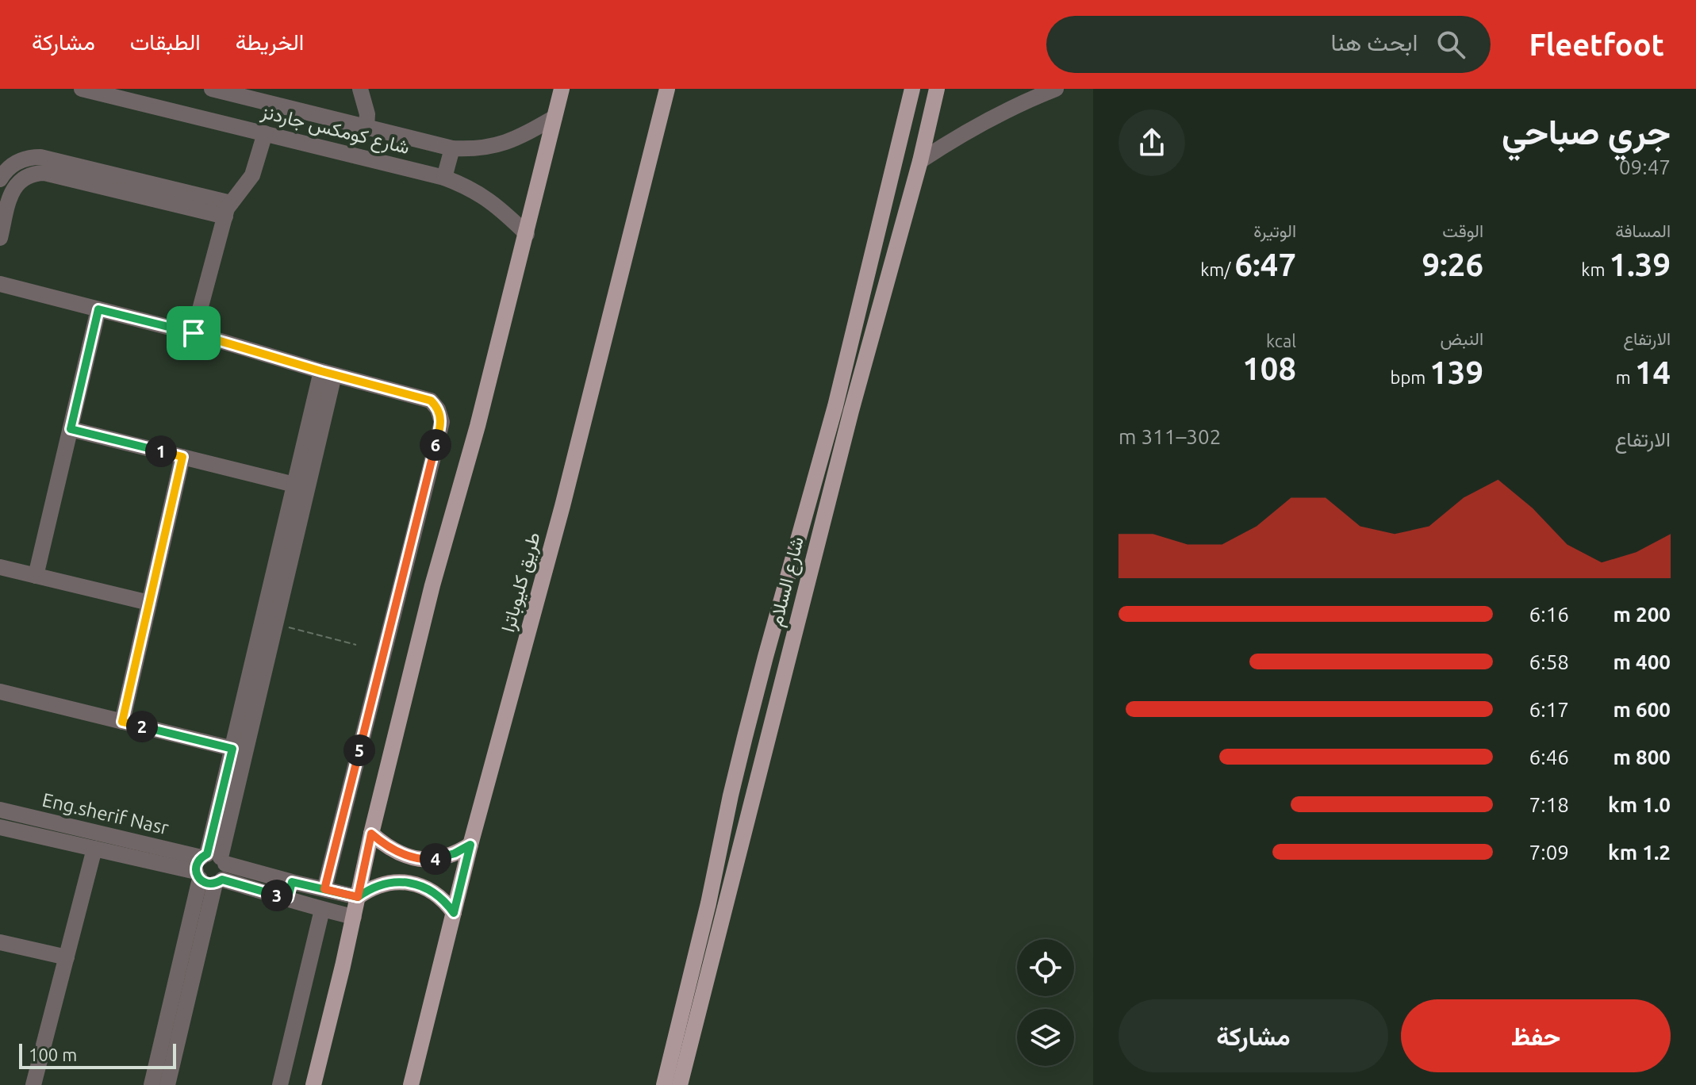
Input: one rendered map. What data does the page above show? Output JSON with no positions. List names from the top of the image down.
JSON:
{
  "streets": {
    "main road": ["شارع السلام", "طريق كليوباترا"],
    "street": ["شارع كومكس جاردنز", "Eng.sherif Nasr"]
  },
  "scale_bar": "100 m",
  "page": {
    "header": "Fleetfoot",
    "search": "ابحث هنا",
    "nav": ["الخريطة", "الطبقات", "مشاركة"],
    "heading": ["جري صباحي", "09:47"],
    "stats": [
      ["المسافة", "1.39 km"],
      ["الوقت", "9:26"],
      ["الوتيرة", "6:47 /km"],
      ["الارتفاع", "14 m"],
      ["النبض", "139 bpm"],
      ["kcal", "108"]
    ],
    "chart": ["الارتفاع", "302–311 m"],
    "pins": [
      "6",
      "1",
      "2",
      "5",
      "4",
      "3"
    ],
    "list": [
      {
        "name": "200 m",
        "note": "6:16"
      },
      {
        "name": "400 m",
        "note": "6:58"
      },
      {
        "name": "600 m",
        "note": "6:17"
      },
      {
        "name": "800 m",
        "note": "6:46"
      },
      {
        "name": "1.0 km",
        "note": "7:18"
      },
      {
        "name": "1.2 km",
        "note": "7:09"
      }
    ],
    "buttons": ["حفظ", "مشاركة"],
    "scale": "100 m"
  }
}
